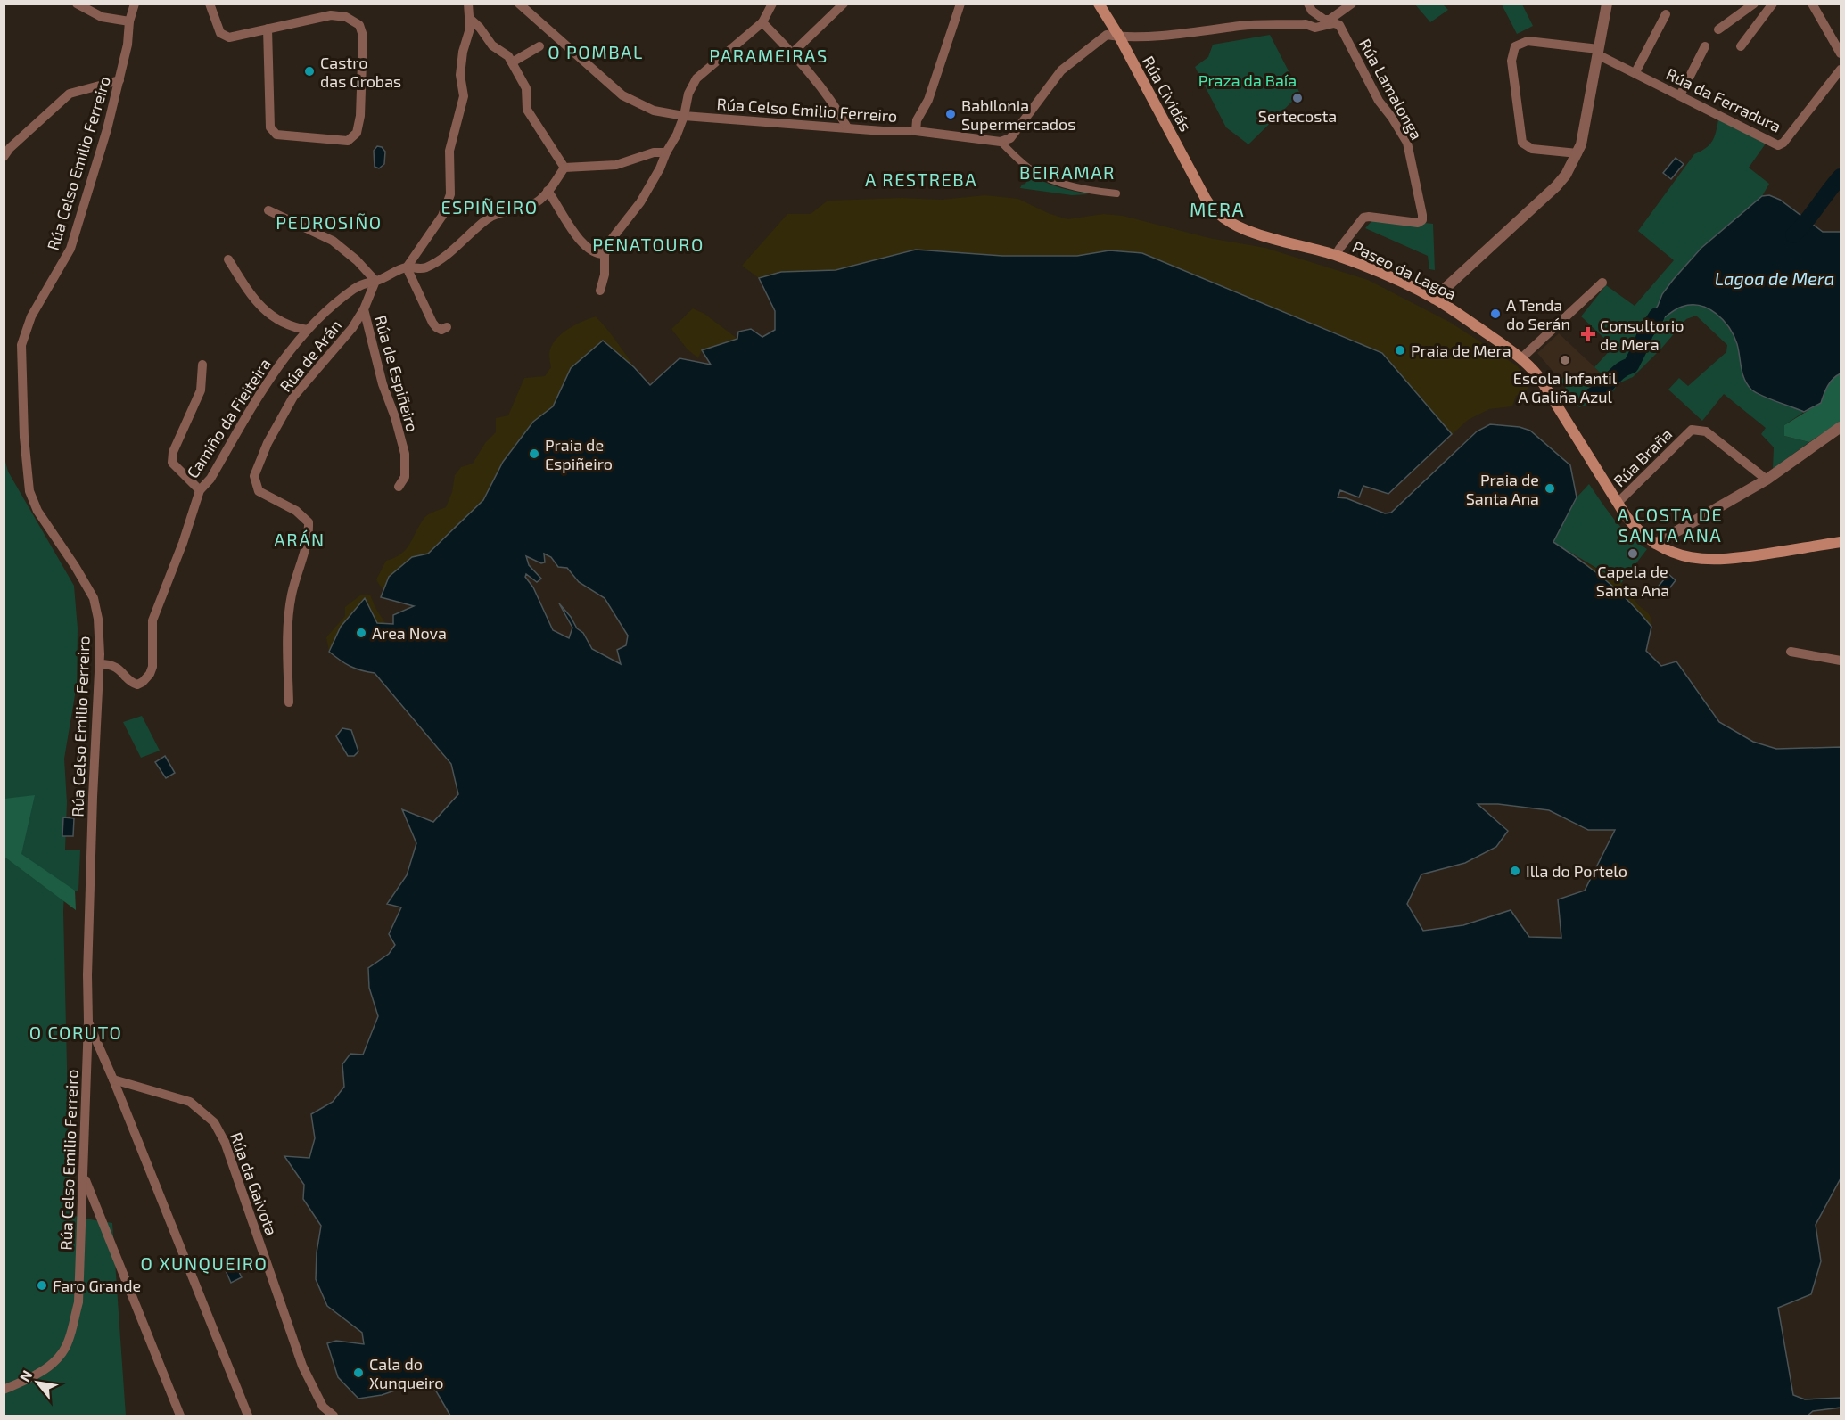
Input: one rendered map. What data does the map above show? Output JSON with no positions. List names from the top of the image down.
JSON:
{
  "streets": {
    "main road": ["Rúa Cividás", "Paseo da Lagoa"],
    "street": [
      "Rúa Lamalonga",
      "Rúa da Ferradura",
      "Rúa Celso Emilio Ferreiro",
      "Rúa de Arán",
      "Rúa de Espiñeiro",
      "Camiño da Fieiteira",
      "Rúa Braña",
      "Rúa da Gaivota"
    ]
  },
  "crossings": [
    ["Rúa Lamalonga", "Rúa Cividás"],
    ["Rúa Lamalonga", "Rúa Celso Emilio Ferreiro"],
    ["Rúa Lamalonga", "Paseo da Lagoa"],
    ["Rúa Cividás", "Paseo da Lagoa"],
    ["Rúa Celso Emilio Ferreiro", "Camiño da Fieiteira"],
    ["Paseo da Lagoa", "Rúa Braña"],
    ["Rúa de Arán", "Rúa de Espiñeiro"],
    ["Rúa de Espiñeiro", "Camiño da Fieiteira"]
  ],
  "districts": [
    "O POMBAL",
    "PARAMEIRAS",
    "BEIRAMAR",
    "A RESTREBA",
    "ESPIÑEIRO",
    "MERA",
    "PEDROSIÑO",
    "PENATOURO",
    "A COSTA DE SANTA ANA",
    "ARÁN",
    "O CORUTO",
    "O XUNQUEIRO"
  ],
  "water": ["Lagoa de Mera"],
  "parks": ["Praza da Baía"],
  "places": {
    "other": [
      "Castro das Grobas",
      "Sertecosta",
      "Babilonia Supermercados",
      "A Tenda do Serán",
      "Praia de Mera",
      "Escola Infantil A Galiña Azul",
      "Praia de Espiñeiro",
      "Praia de Santa Ana",
      "Capela de Santa Ana",
      "Area Nova",
      "Illa do Portelo",
      "Faro Grande",
      "Cala do Xunqueiro"
    ],
    "health": ["Consultorio de Mera"]
  },
  "north": "top left"
}
